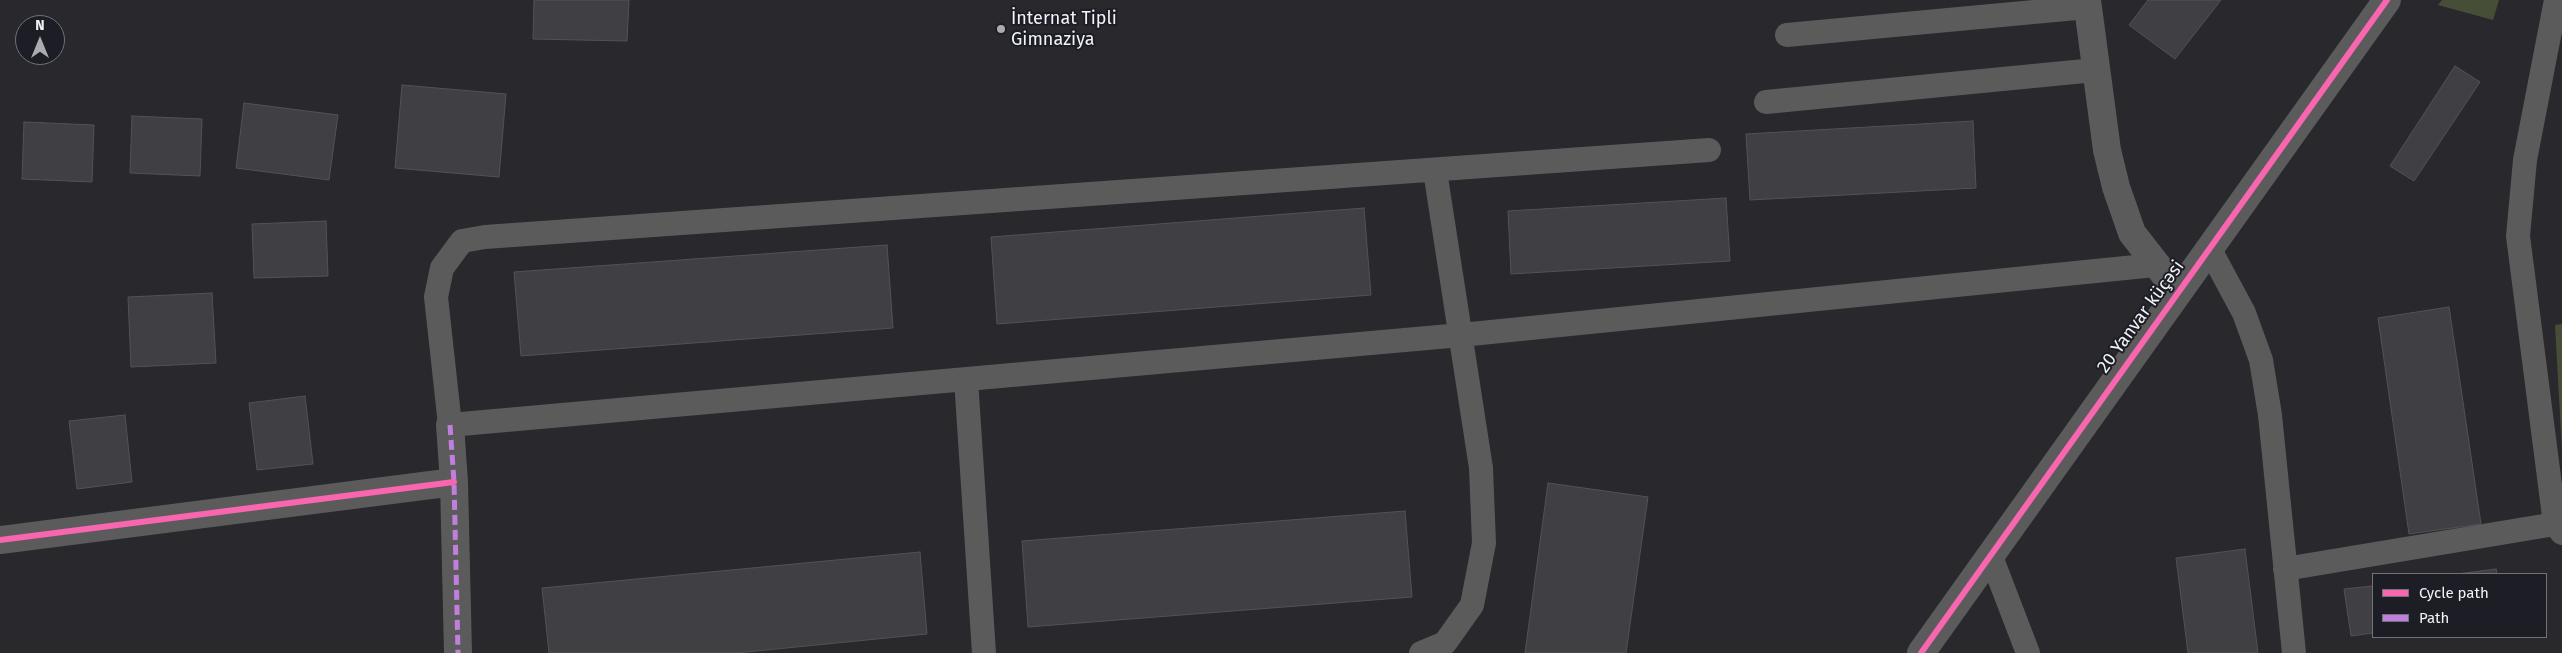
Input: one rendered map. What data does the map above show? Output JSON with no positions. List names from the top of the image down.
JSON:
{
  "streets": {
    "street": ["20 Yanvar küçəsi"]
  },
  "places": ["İnternat Tipli Gimnaziya"],
  "legend": ["Cycle path", "Path"],
  "north": "top"
}
